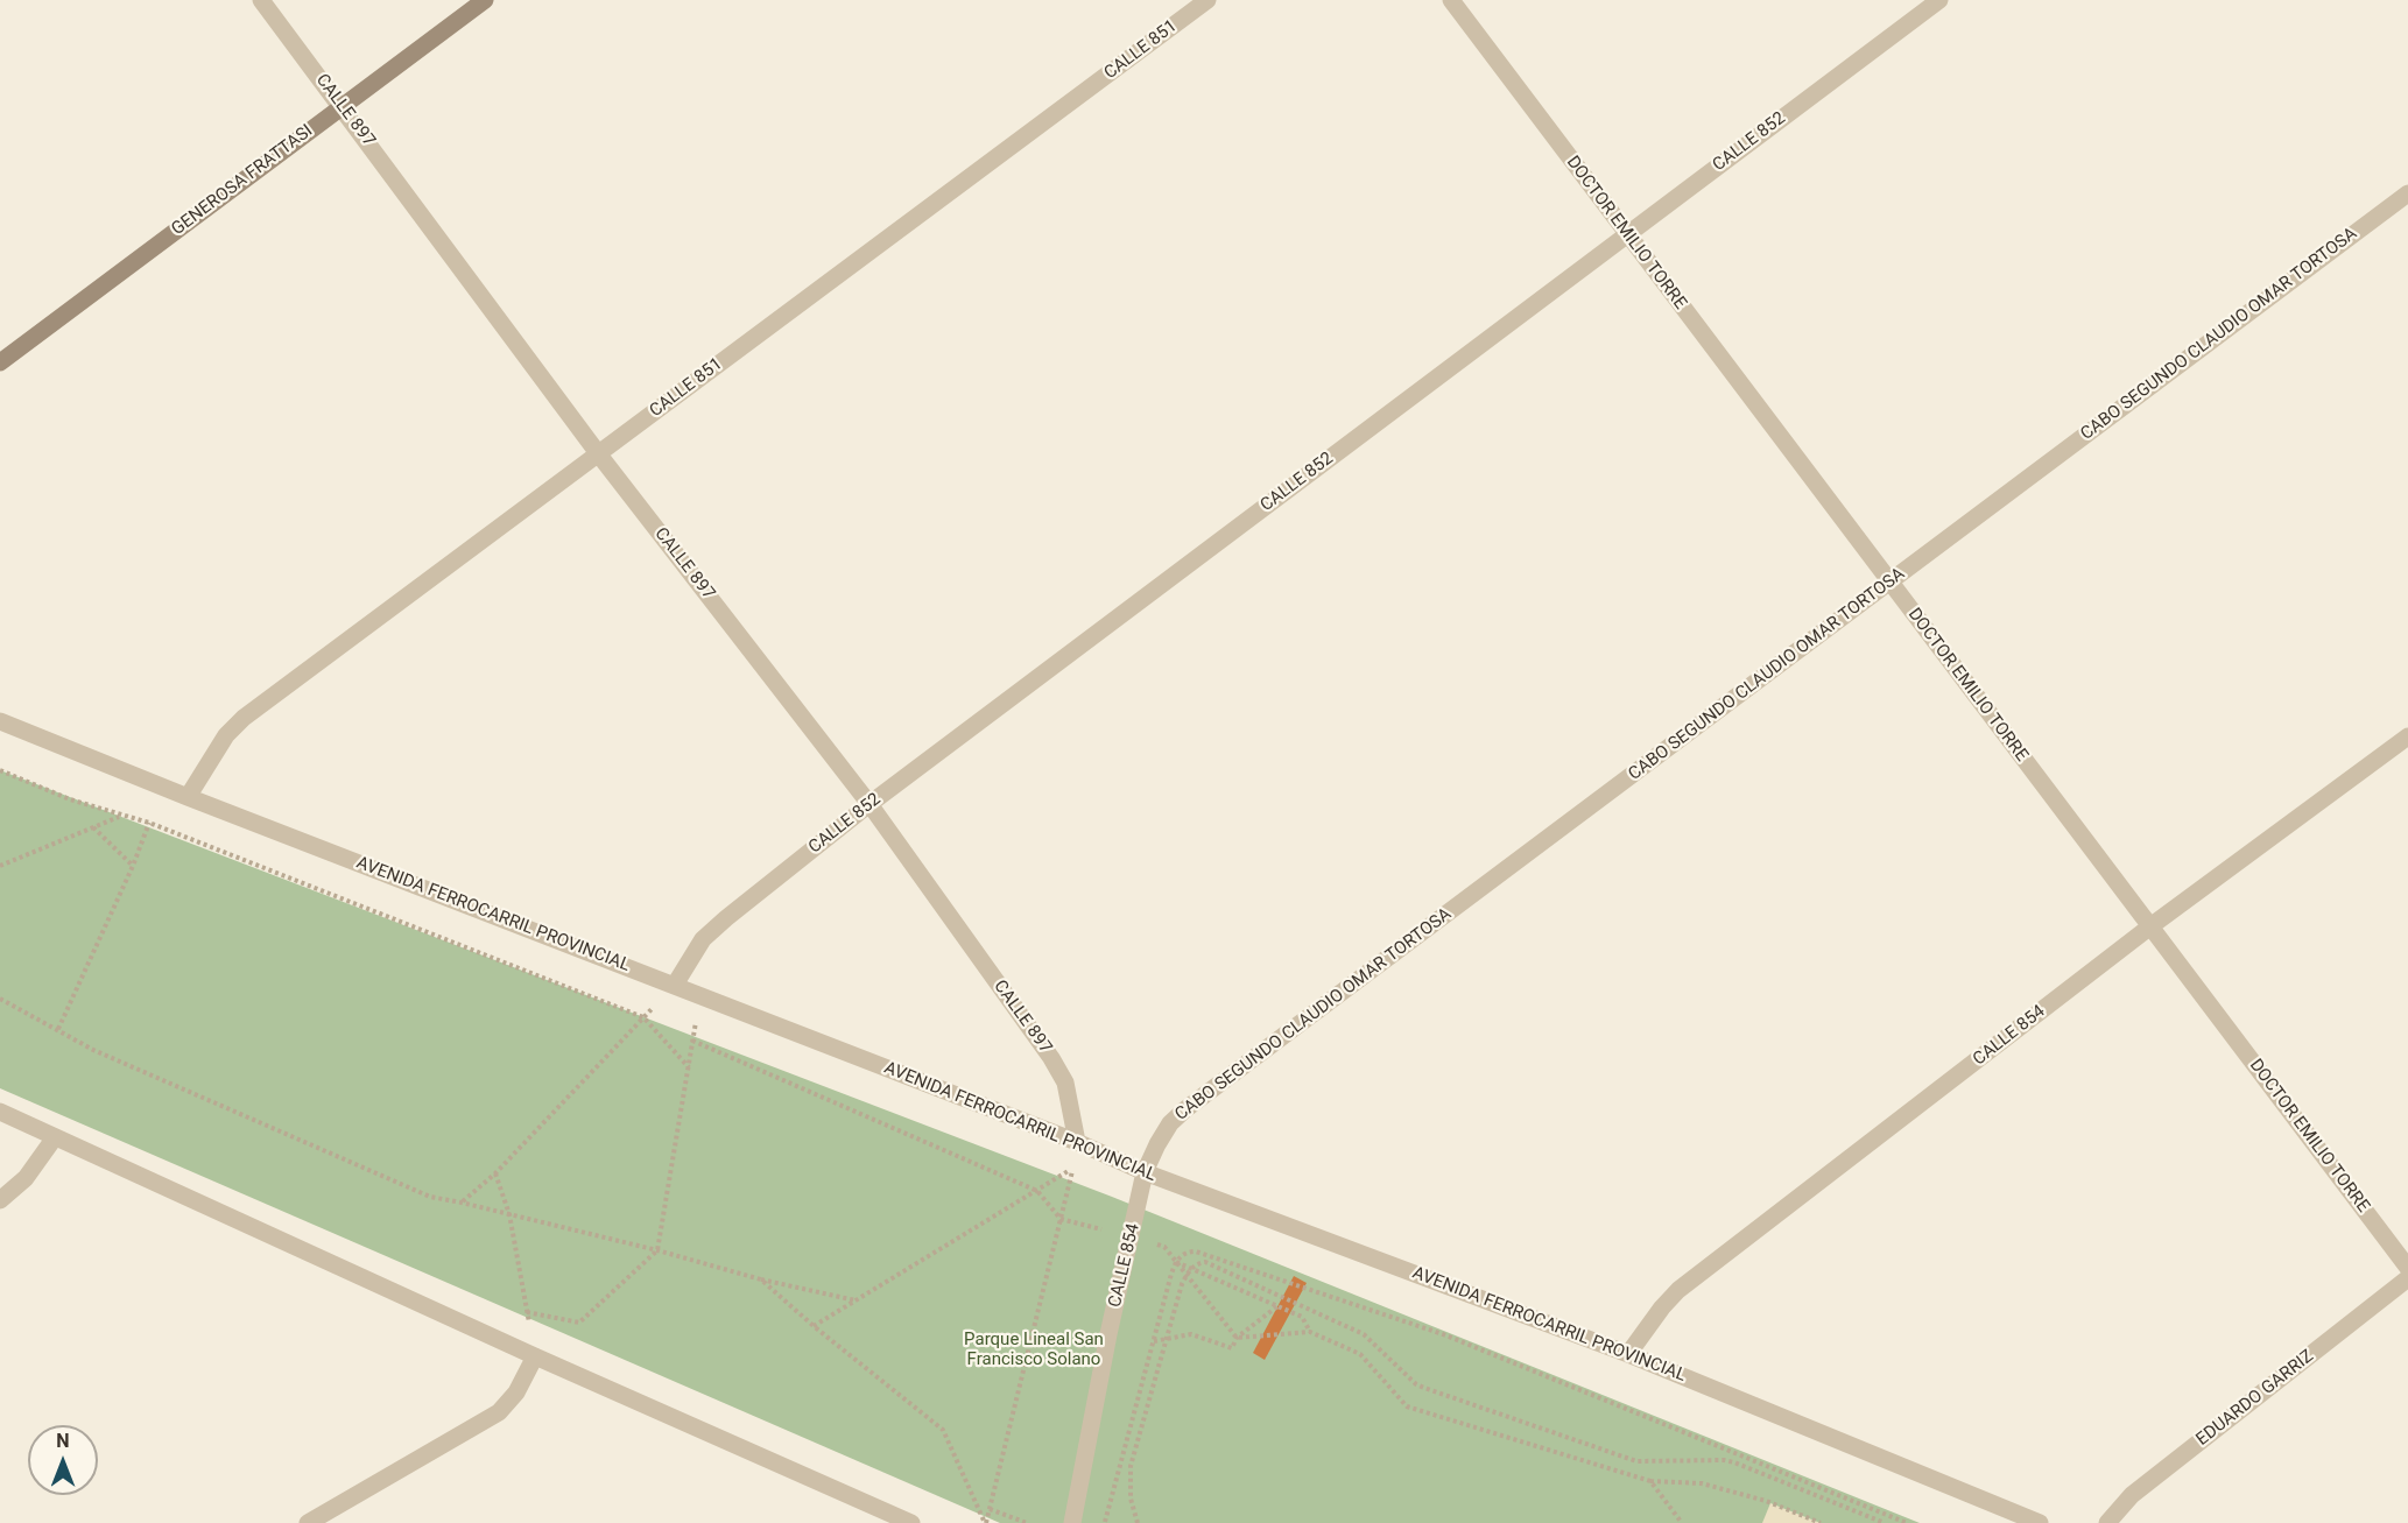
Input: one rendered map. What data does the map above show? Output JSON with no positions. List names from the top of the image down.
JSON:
{
  "streets": {
    "main road": ["GENEROSA FRATTASI"],
    "street": [
      "CALLE 851",
      "CALLE 897",
      "CALLE 852",
      "DOCTOR EMILIO TORRE",
      "CABO SEGUNDO CLAUDIO OMAR TORTOSA",
      "AVENIDA FERROCARRIL PROVINCIAL",
      "CALLE 854",
      "EDUARDO GARRIZ"
    ]
  },
  "crossings": [
    ["CALLE 851", "CALLE 897"],
    ["CALLE 851", "AVENIDA FERROCARRIL PROVINCIAL"],
    ["CALLE 897", "CALLE 852"],
    ["CALLE 897", "GENEROSA FRATTASI"],
    ["CALLE 897", "AVENIDA FERROCARRIL PROVINCIAL"],
    ["CALLE 852", "DOCTOR EMILIO TORRE"],
    ["CALLE 852", "AVENIDA FERROCARRIL PROVINCIAL"],
    ["DOCTOR EMILIO TORRE", "CABO SEGUNDO CLAUDIO OMAR TORTOSA"],
    ["DOCTOR EMILIO TORRE", "CALLE 854"],
    ["CABO SEGUNDO CLAUDIO OMAR TORTOSA", "AVENIDA FERROCARRIL PROVINCIAL"],
    ["CABO SEGUNDO CLAUDIO OMAR TORTOSA", "CALLE 854"],
    ["AVENIDA FERROCARRIL PROVINCIAL", "CALLE 854"]
  ],
  "parks": ["Parque Lineal San Francisco Solano"],
  "north": "top"
}
